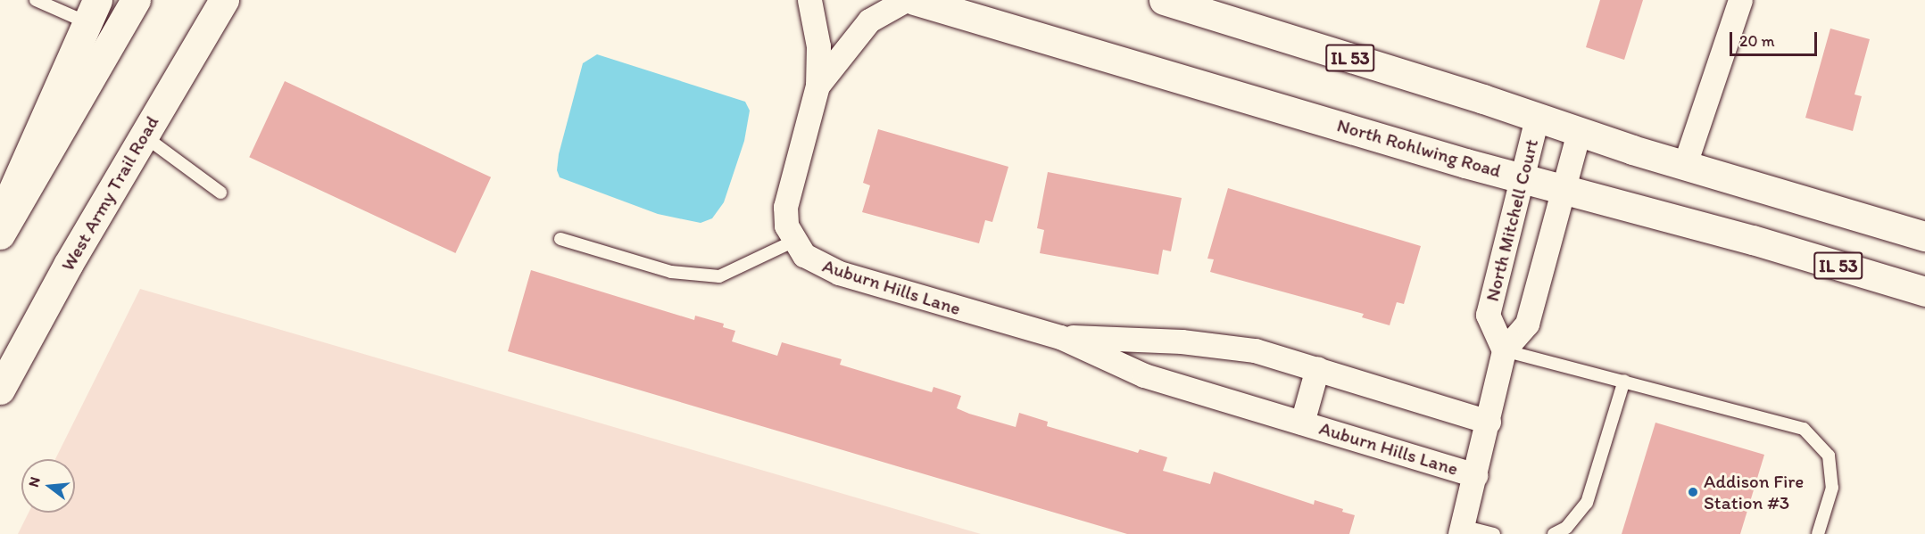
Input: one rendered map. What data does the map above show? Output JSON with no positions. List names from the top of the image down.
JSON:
{
  "streets": {
    "main road": ["IL 53", "North Rohlwing Road", "West Army Trail Road"],
    "street": ["North Mitchell Court", "Auburn Hills Lane"]
  },
  "crossings": [
    ["IL 53", "North Mitchell Court"],
    ["North Rohlwing Road", "North Mitchell Court"]
  ],
  "places": ["Addison Fire Station #3"],
  "scale_bar": "20 m",
  "north": "left"
}
